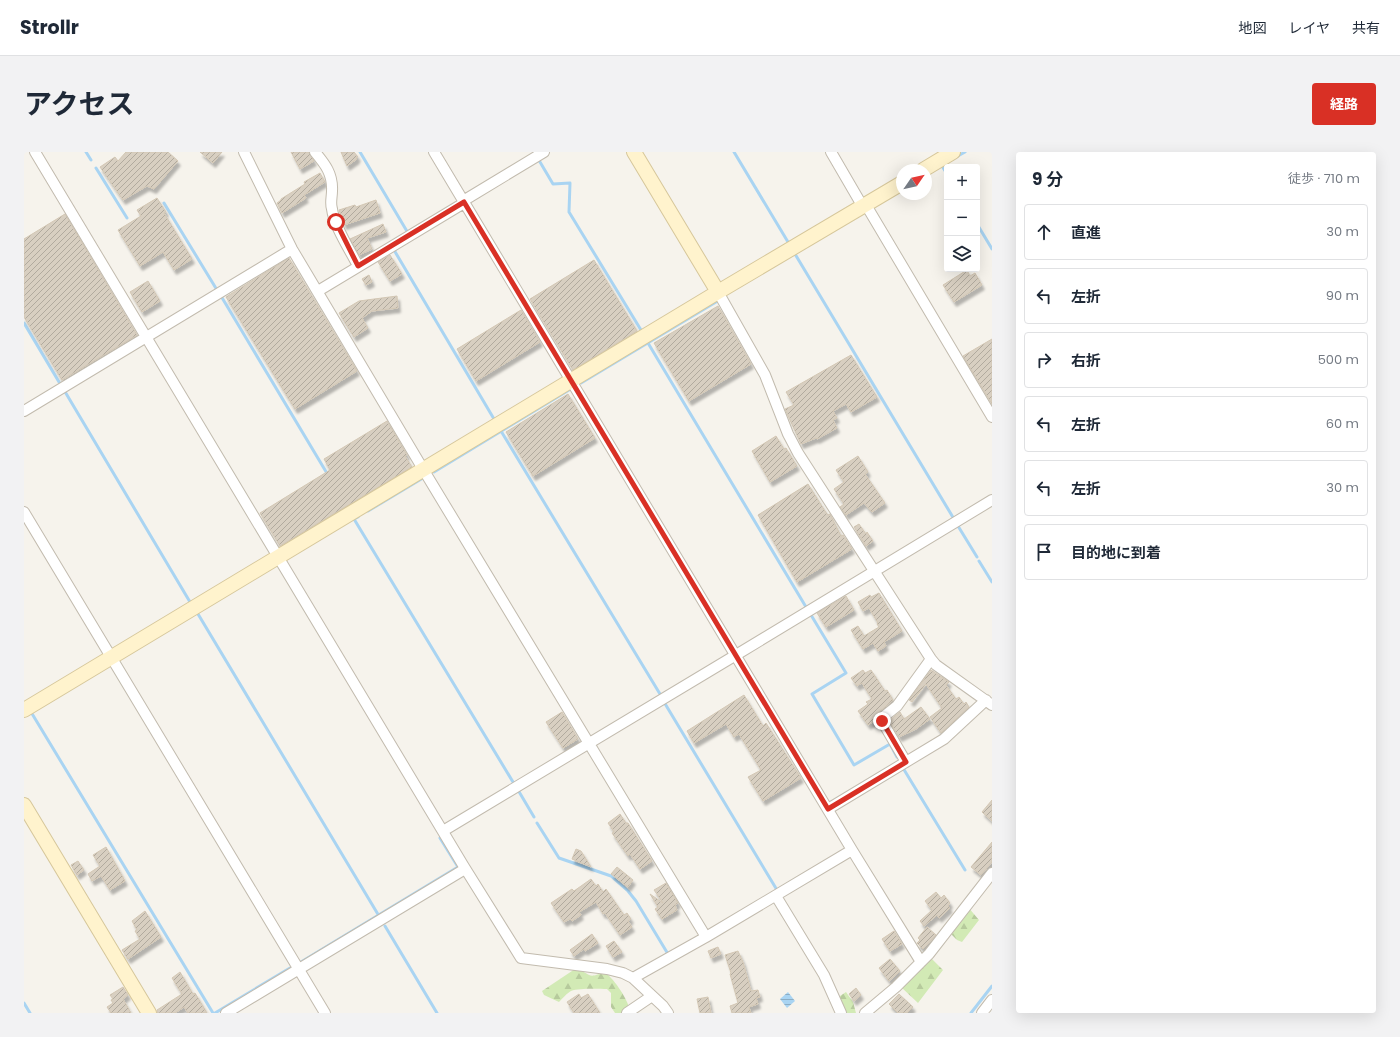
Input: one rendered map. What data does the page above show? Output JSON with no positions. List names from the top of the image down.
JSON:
{
  "north": "top right",
  "page": {
    "header": "Strollr",
    "nav": ["地図", "レイヤ", "共有"],
    "title": "アクセス",
    "buttons": "経路",
    "heading": ["9 分", "徒歩 · 710 m"],
    "map_buttons": ["+", "−"],
    "list": [
      ["直進", "30 m"],
      ["左折", "90 m"],
      ["右折", "500 m"],
      ["左折", "60 m"],
      ["左折", "30 m"],
      "目的地に到着"
    ]
  }
}
